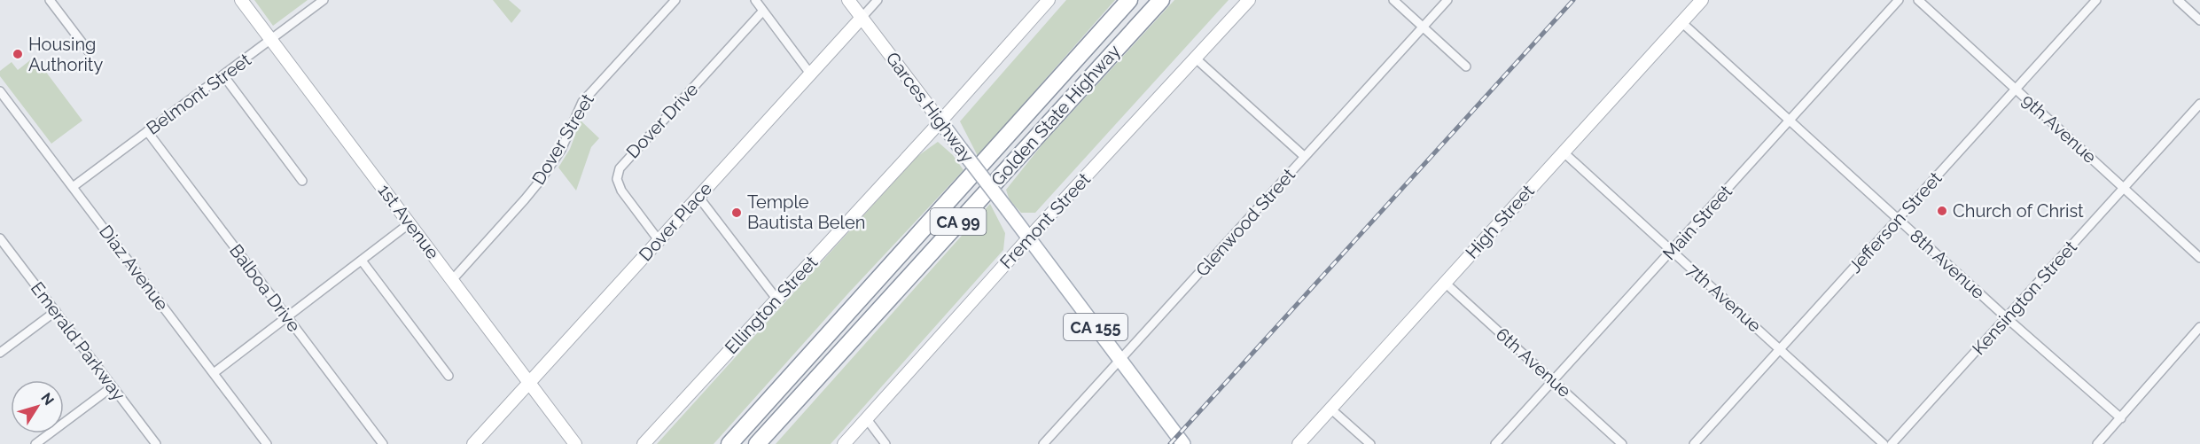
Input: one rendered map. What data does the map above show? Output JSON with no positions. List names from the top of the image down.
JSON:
{
  "streets": {
    "highway": ["Golden State Highway", "CA 99"],
    "main road": ["Garces Highway", "CA 155"],
    "street": [
      "Belmont Street",
      "Dover Drive",
      "9th Avenue",
      "Dover Street",
      "Fremont Street",
      "1st Avenue",
      "Dover Place",
      "High Street",
      "Glenwood Street",
      "Main Street",
      "Jefferson Street",
      "8th Avenue",
      "Diaz Avenue",
      "Balboa Drive",
      "7th Avenue",
      "Kensington Street",
      "Ellington Street",
      "Emerald Parkway",
      "6th Avenue"
    ]
  },
  "crossings": [
    ["Belmont Street", "1st Avenue"],
    ["Belmont Street", "Diaz Avenue"],
    ["Belmont Street", "Balboa Drive"],
    ["Garces Highway", "Fremont Street"],
    ["Garces Highway", "Dover Place"],
    ["Garces Highway", "Glenwood Street"],
    ["Garces Highway", "Ellington Street"],
    ["Dover Drive", "Dover Place"],
    ["9th Avenue", "Jefferson Street"],
    ["9th Avenue", "Kensington Street"],
    ["Dover Street", "1st Avenue"],
    ["1st Avenue", "Dover Place"],
    ["High Street", "8th Avenue"],
    ["High Street", "7th Avenue"],
    ["High Street", "6th Avenue"],
    ["Main Street", "8th Avenue"],
    ["Main Street", "7th Avenue"],
    ["Main Street", "6th Avenue"],
    ["Jefferson Street", "8th Avenue"],
    ["Jefferson Street", "7th Avenue"],
    ["8th Avenue", "Kensington Street"]
  ],
  "places": ["Housing Authority", "Church of Christ", "Temple Bautista Belen"],
  "north": "top right"
}
